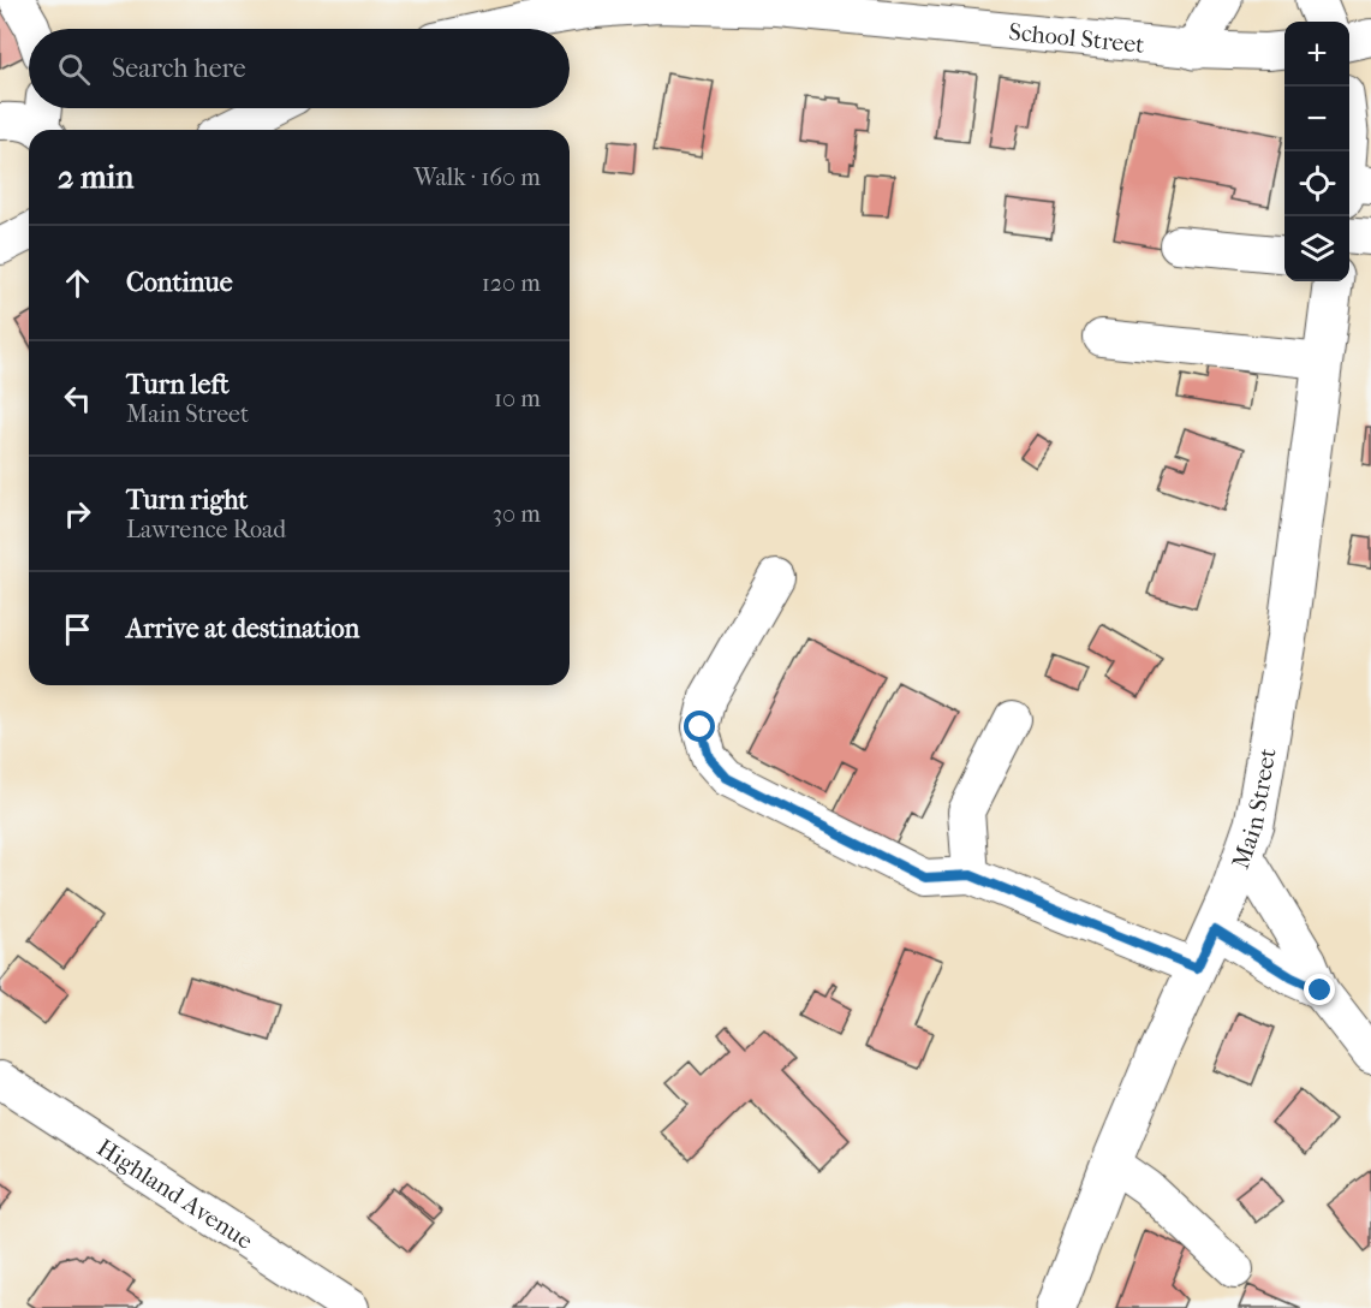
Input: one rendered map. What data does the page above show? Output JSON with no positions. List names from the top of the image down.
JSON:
{
  "streets": {
    "main road": ["Main Street"],
    "street": ["School Street", "Highland Avenue"]
  },
  "page": {
    "map_buttons": ["+", "−"],
    "search": "Search here",
    "heading": ["2 min", "Walk · 160 m"],
    "list": [
      ["Continue", "120 m"],
      ["Turn left", "Main Street", "10 m"],
      ["Turn right", "Lawrence Road", "30 m"],
      "Arrive at destination"
    ]
  }
}
